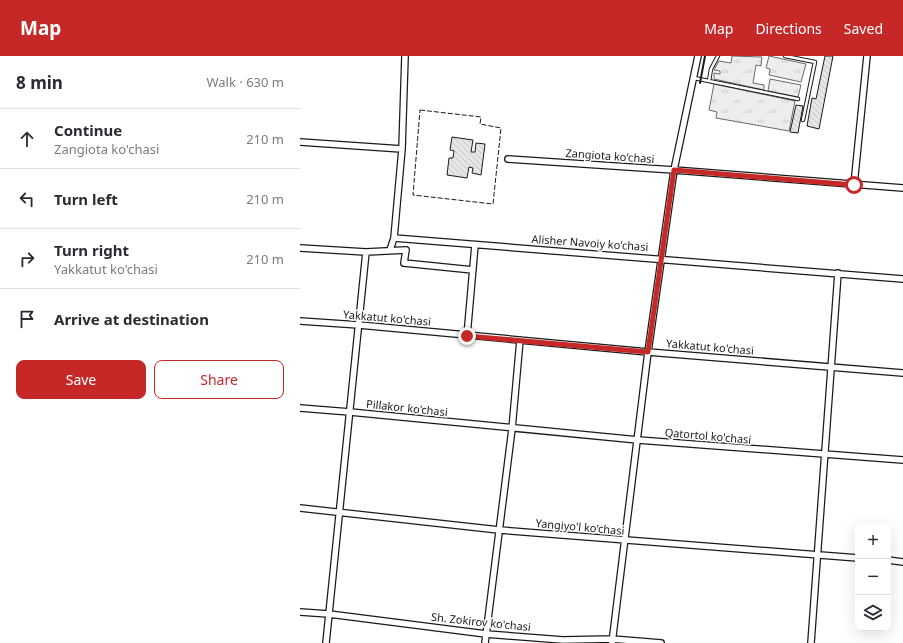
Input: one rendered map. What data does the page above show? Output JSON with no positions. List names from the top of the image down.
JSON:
{
  "streets": {
    "street": [
      "Zangiota ko'chasi",
      "Alisher Navoiy ko'chasi",
      "Yakkatut ko'chasi",
      "Pillakor ko'chasi",
      "Qatortol ko'chasi",
      "Yangiyo'l ko'chasi",
      "Sh. Zokirov ko'chasi"
    ]
  },
  "crossings": [
    ["Pillakor ko'chasi", "Qatortol ko'chasi"]
  ],
  "page": {
    "header": "Map",
    "nav": ["Map", "Directions", "Saved"],
    "heading": ["8 min", "Walk · 630 m"],
    "list": [
      ["Continue", "Zangiota ko'chasi", "210 m"],
      ["Turn left", "210 m"],
      ["Turn right", "Yakkatut ko'chasi", "210 m"],
      "Arrive at destination"
    ],
    "buttons": ["Save", "Share"],
    "map_buttons": ["+", "−"]
  }
}
